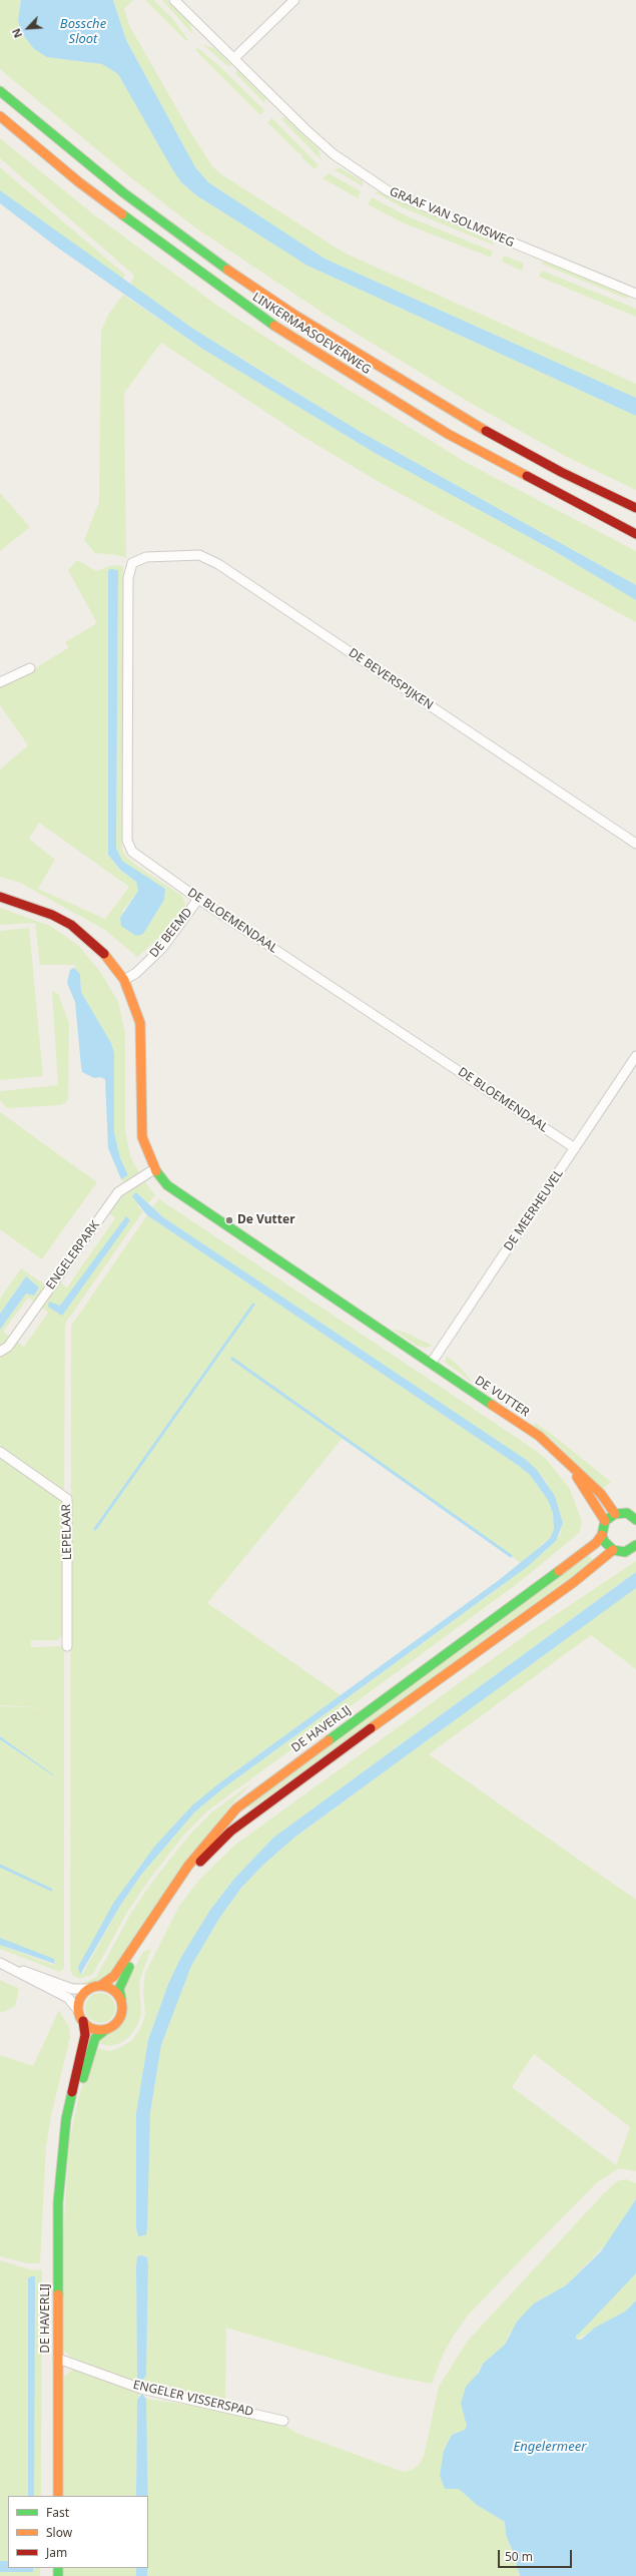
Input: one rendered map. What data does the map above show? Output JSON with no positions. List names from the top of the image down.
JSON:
{
  "streets": {
    "main road": ["LINKERMAASOEVERWEG", "DE VUTTER", "DE HAVERLIJ"],
    "street": [
      "GRAAF VAN SOLMSWEG",
      "DE BEVERSPIJKEN",
      "DE BLOEMENDAAL",
      "DE BEEMD",
      "DE MEERHEUVEL",
      "ENGELERPARK",
      "LEPELAAR",
      "ENGELER VISSERSPAD"
    ]
  },
  "crossings": [
    ["DE BEVERSPIJKEN", "DE BLOEMENDAAL"],
    ["DE BLOEMENDAAL", "DE BEEMD"],
    ["DE BLOEMENDAAL", "DE MEERHEUVEL"],
    ["DE BEEMD", "DE VUTTER"],
    ["DE MEERHEUVEL", "DE VUTTER"],
    ["ENGELERPARK", "DE VUTTER"],
    ["DE HAVERLIJ", "ENGELER VISSERSPAD"]
  ],
  "water": ["Bossche Sloot", "Engelermeer"],
  "places": ["De Vutter"],
  "legend": ["Fast", "Slow", "Jam"],
  "scale_bar": "50 m",
  "north": "bottom left"
}
